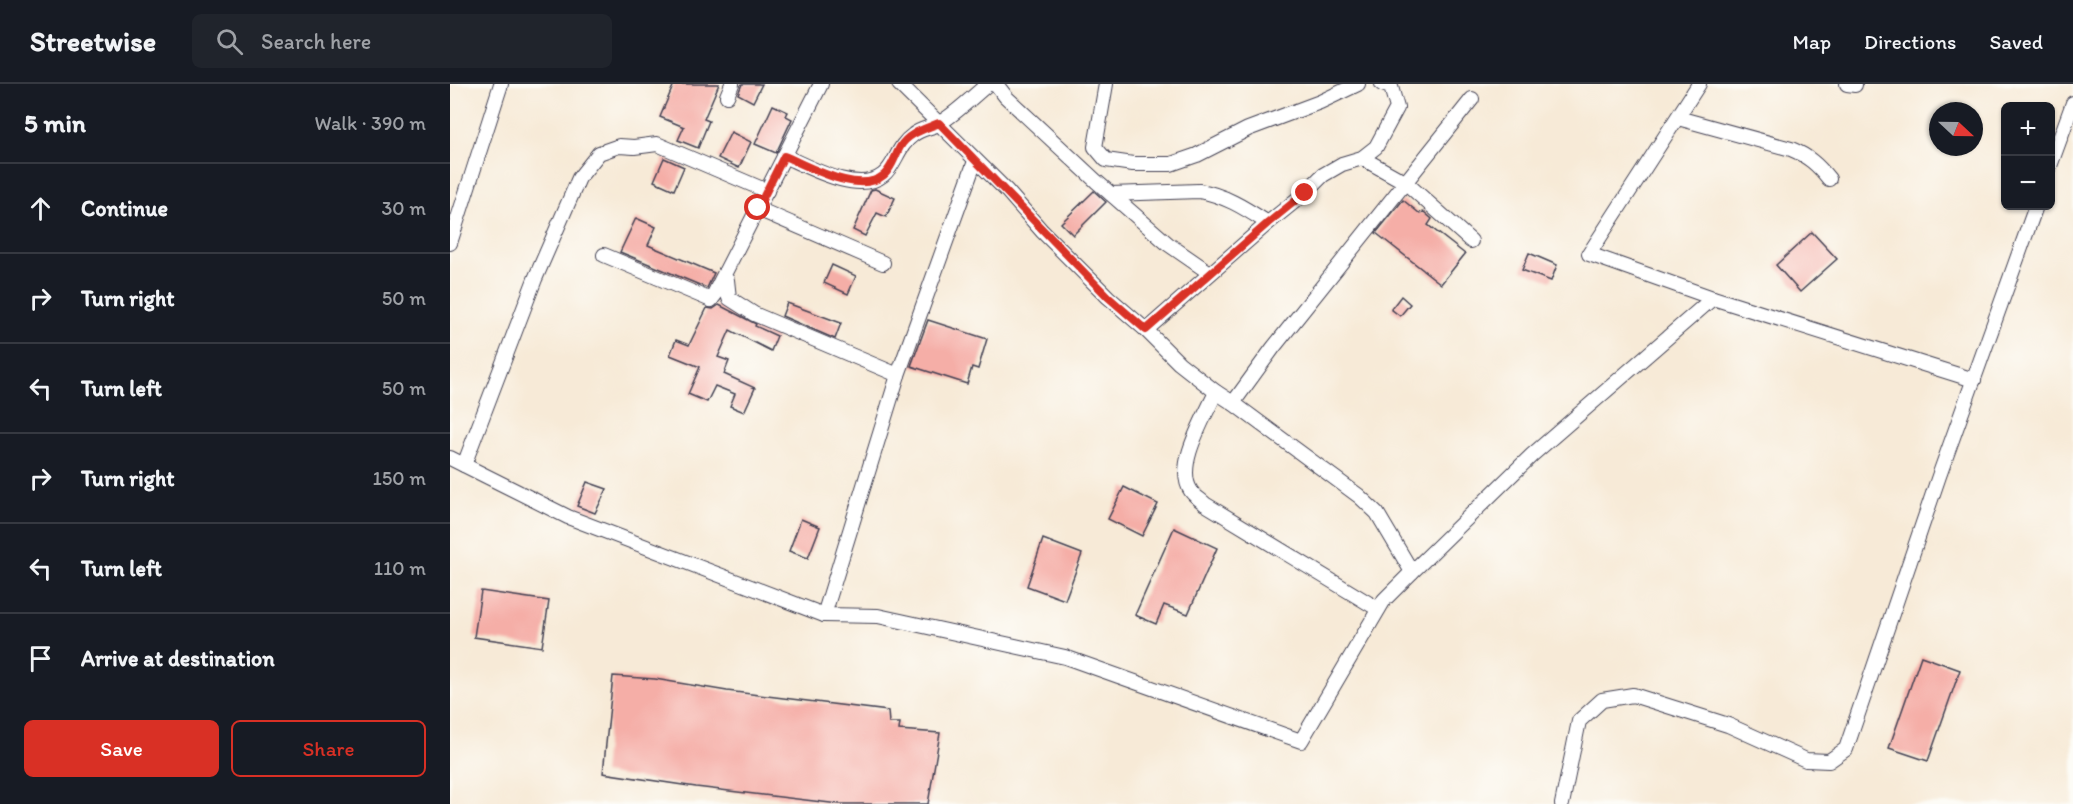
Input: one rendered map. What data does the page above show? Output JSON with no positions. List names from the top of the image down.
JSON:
{
  "north": "right",
  "page": {
    "header": "Streetwise",
    "search": "Search here",
    "nav": ["Map", "Directions", "Saved"],
    "heading": ["5 min", "Walk · 390 m"],
    "map_buttons": ["+", "−"],
    "list": [
      ["Continue", "30 m"],
      ["Turn right", "50 m"],
      ["Turn left", "50 m"],
      ["Turn right", "150 m"],
      ["Turn left", "110 m"],
      "Arrive at destination"
    ],
    "buttons": ["Save", "Share"]
  }
}
